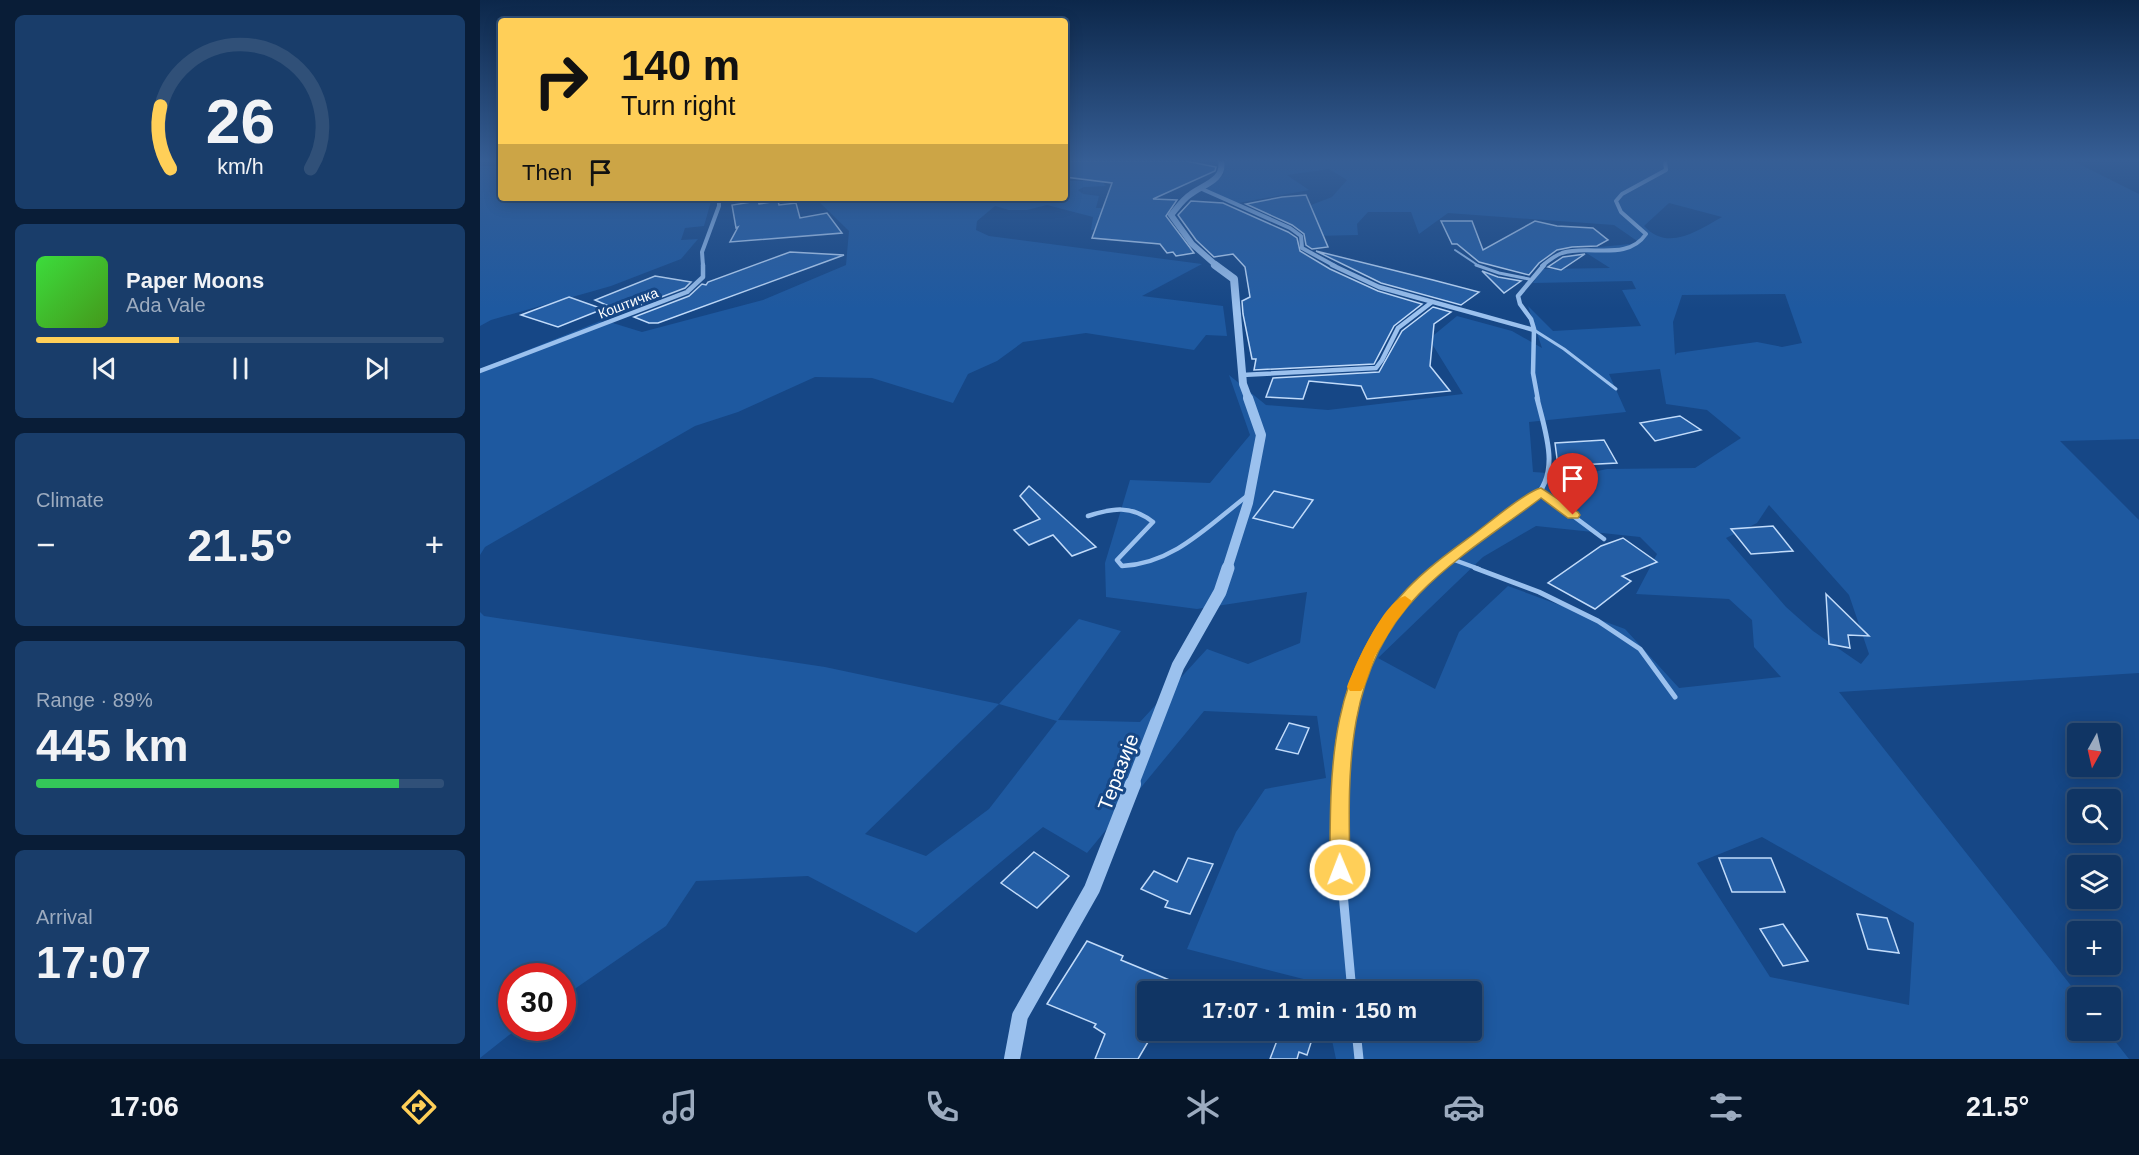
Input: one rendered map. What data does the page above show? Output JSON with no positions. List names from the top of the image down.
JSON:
{
  "streets": {
    "street": ["Коштичка", "Теразије"]
  },
  "north": "bottom",
  "page": {
    "turn": ["140 m", "Turn right"],
    "then": "Then",
    "song": ["Paper Moons", "Ada Vale"],
    "tile": [
      "Climate",
      ["Range · 89%", "445 km"],
      ["Arrival", "17:07"]
    ],
    "heat": ["−", "21.5°", "+"],
    "map_buttons": ["+", "−"],
    "limit": "30",
    "trip": "17:07 · 1 min · 150 m",
    "tabs": ["17:06", "21.5°"],
    "gauge": ["26", "km/h"]
  }
}
